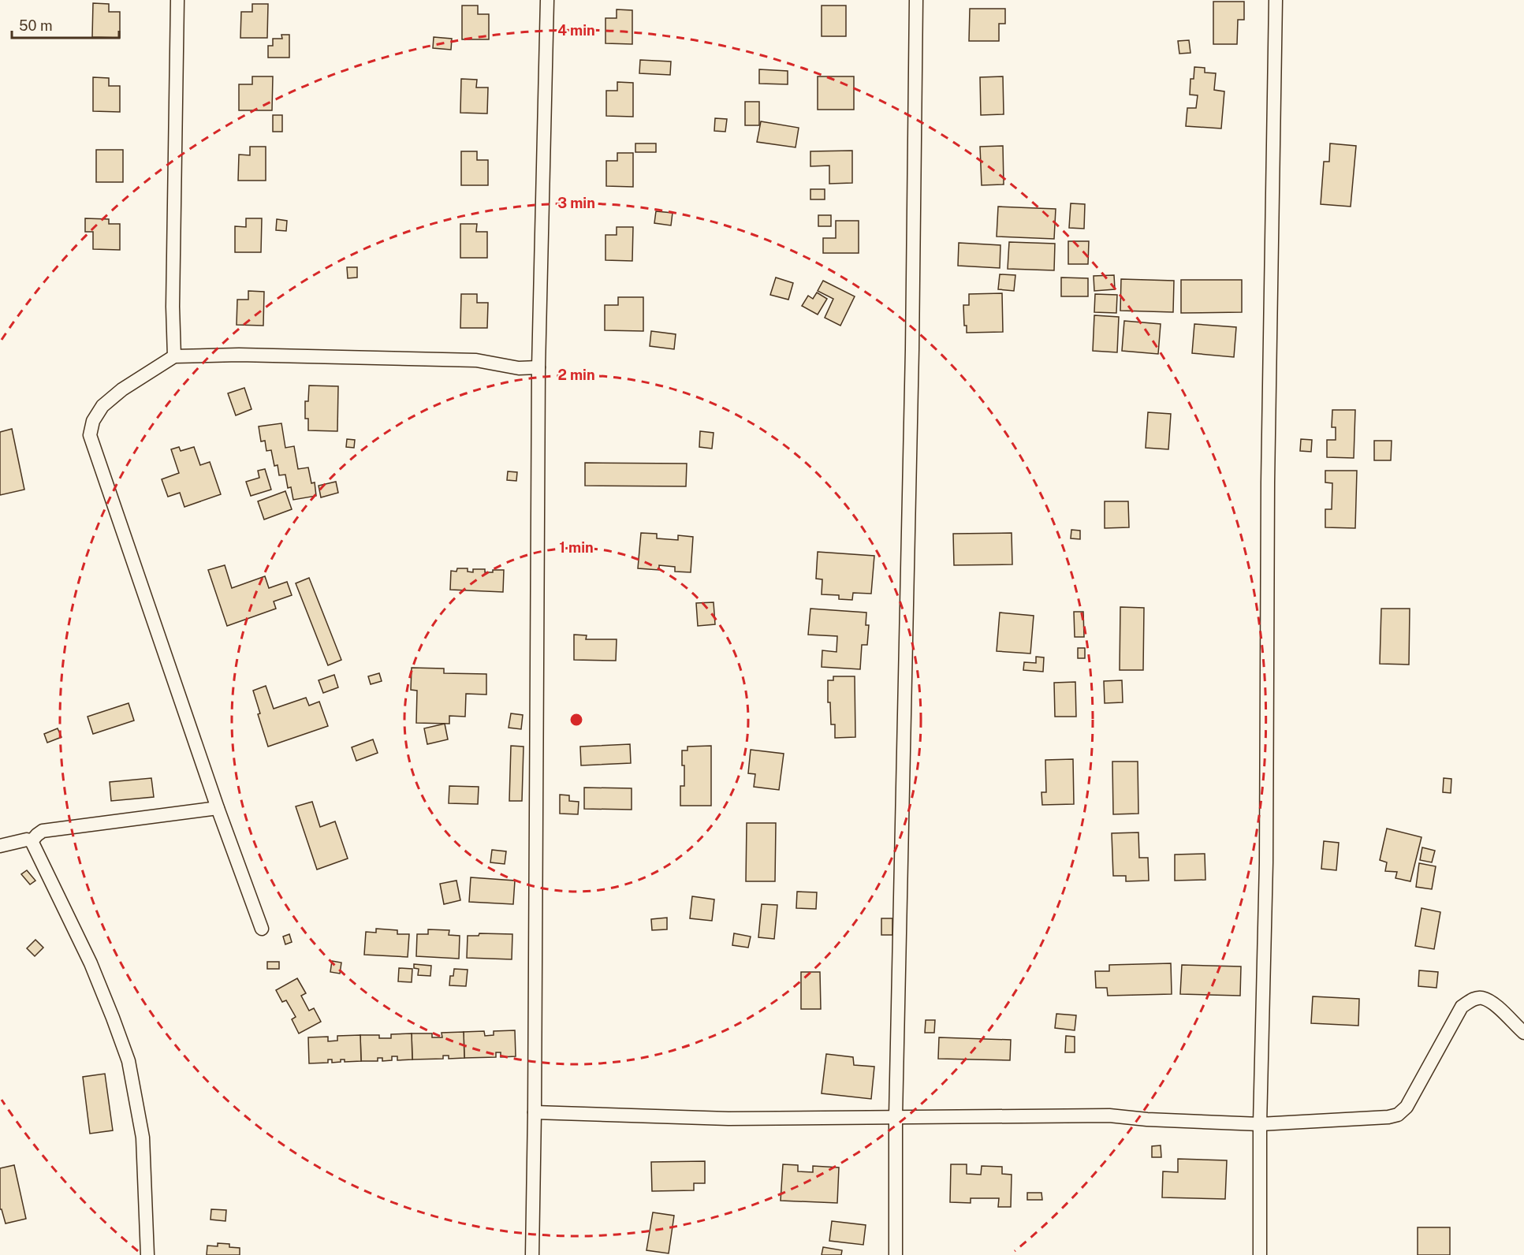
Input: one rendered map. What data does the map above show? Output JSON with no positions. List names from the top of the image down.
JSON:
{
  "scale_bar": "50 m",
  "rings": [
    "4 min",
    "3 min",
    "2 min",
    "1 min"
  ]
}
